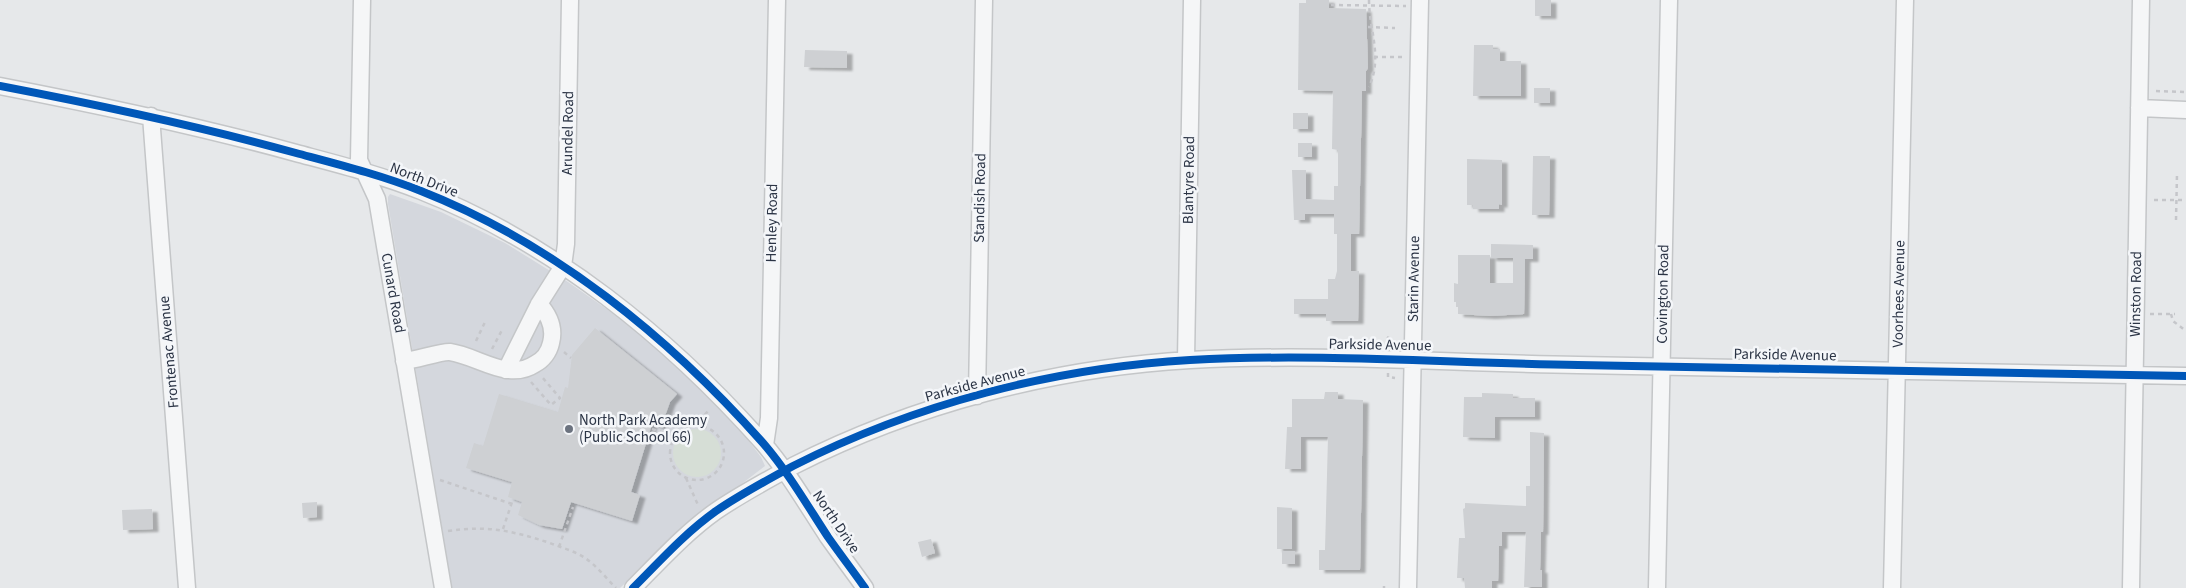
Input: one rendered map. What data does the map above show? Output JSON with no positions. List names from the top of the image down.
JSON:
{
  "streets": {
    "street": [
      "Arundel Road",
      "North Drive",
      "Blantyre Road",
      "Standish Road",
      "Henley Road",
      "Starin Avenue",
      "Cunard Road",
      "Covington Road",
      "Voorhees Avenue",
      "Winston Road",
      "Parkside Avenue",
      "Frontenac Avenue"
    ]
  },
  "crossings": [
    ["Arundel Road", "North Drive"],
    ["North Drive", "Henley Road"],
    ["North Drive", "Cunard Road"],
    ["North Drive", "Parkside Avenue"],
    ["North Drive", "Frontenac Avenue"],
    ["Blantyre Road", "Parkside Avenue"],
    ["Standish Road", "Parkside Avenue"],
    ["Starin Avenue", "Parkside Avenue"],
    ["Covington Road", "Parkside Avenue"],
    ["Voorhees Avenue", "Parkside Avenue"],
    ["Winston Road", "Parkside Avenue"]
  ],
  "places": ["North Park Academy (Public School 66)"]
}
